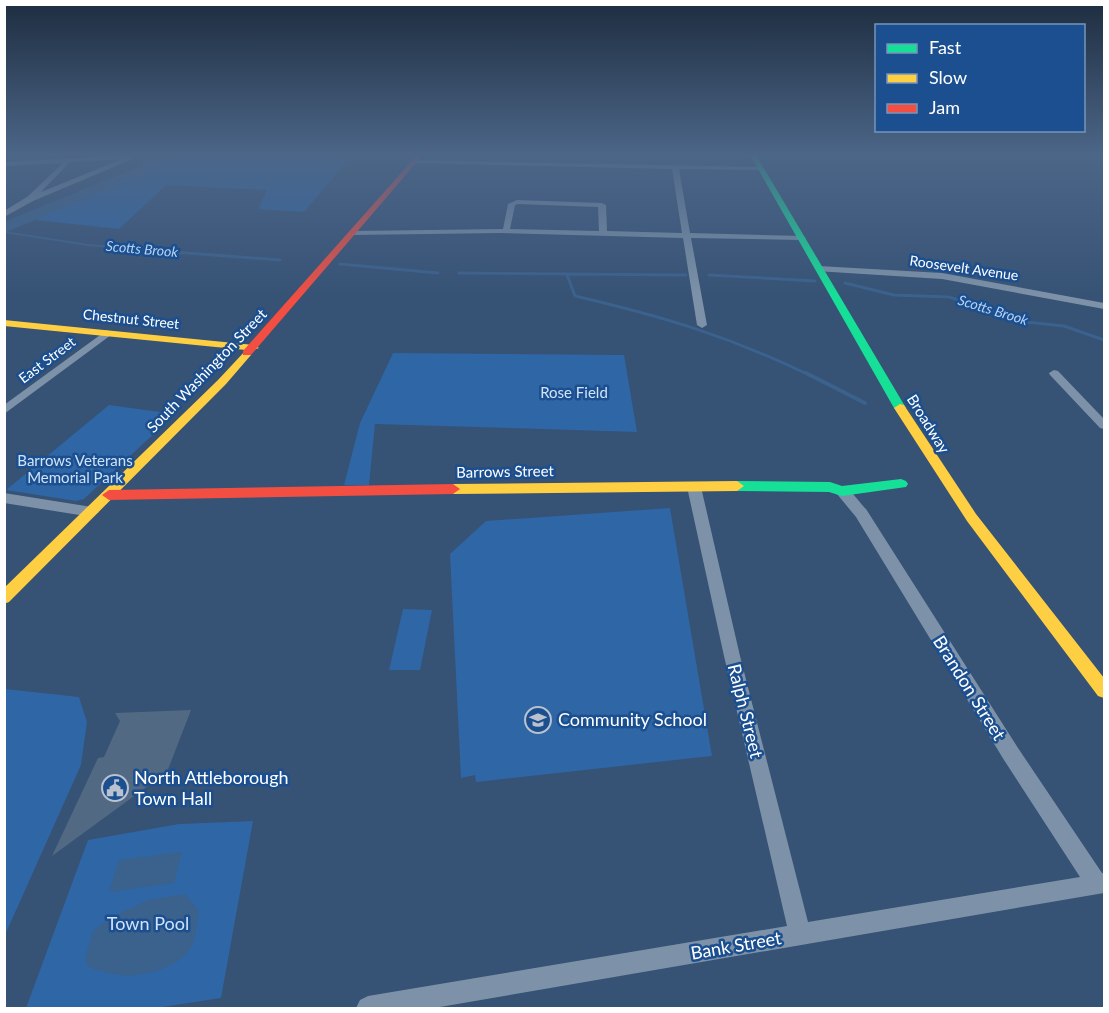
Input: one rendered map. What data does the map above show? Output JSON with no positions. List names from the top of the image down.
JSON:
{
  "streets": {
    "street": [
      "Roosevelt Avenue",
      "Chestnut Street",
      "East Street",
      "South Washington Street",
      "Broadway",
      "Barrows Street",
      "Brandon Street",
      "Ralph Street",
      "Bank Street"
    ]
  },
  "crossings": [
    ["Roosevelt Avenue", "Broadway"],
    ["Chestnut Street", "East Street"],
    ["Chestnut Street", "South Washington Street"],
    ["South Washington Street", "Barrows Street"],
    ["Barrows Street", "Brandon Street"],
    ["Barrows Street", "Ralph Street"],
    ["Brandon Street", "Bank Street"],
    ["Ralph Street", "Bank Street"]
  ],
  "water": ["Scotts Brook"],
  "parks": ["Rose Field", "Barrows Veterans Memorial Park", "Town Pool"],
  "places": {
    "school or university": ["Community School"],
    "public building": ["North Attleborough Town Hall"]
  },
  "legend": ["Fast", "Slow", "Jam"]
}
